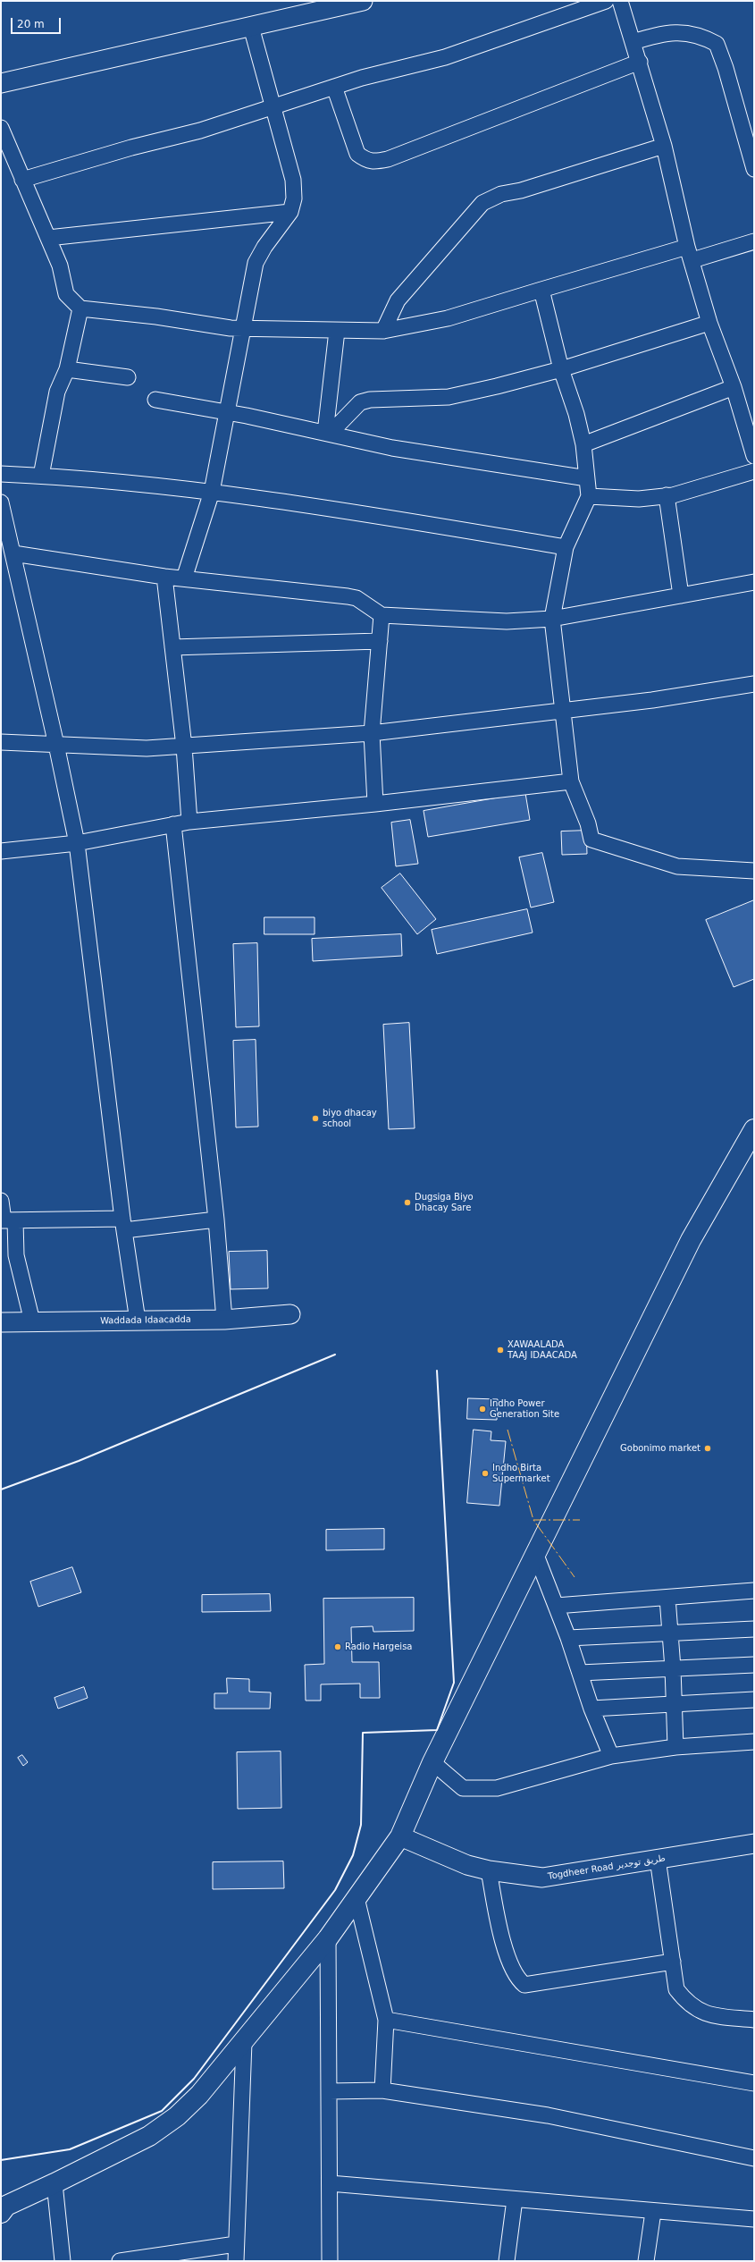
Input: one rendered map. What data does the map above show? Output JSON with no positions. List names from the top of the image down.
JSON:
{
  "streets": {
    "street": ["Waddada Idaacadda", "Togdheer Road طريق توجدير"]
  },
  "places": [
    "biyo dhacay school",
    "Dugsiga Biyo Dhacay Sare",
    "XAWAALADA TAAJ IDAACADA",
    "Indho Power Generation Site",
    "Gobonimo market",
    "Indho Birta Supermarket",
    "Radio Hargeisa"
  ],
  "scale_bar": "20 m"
}
